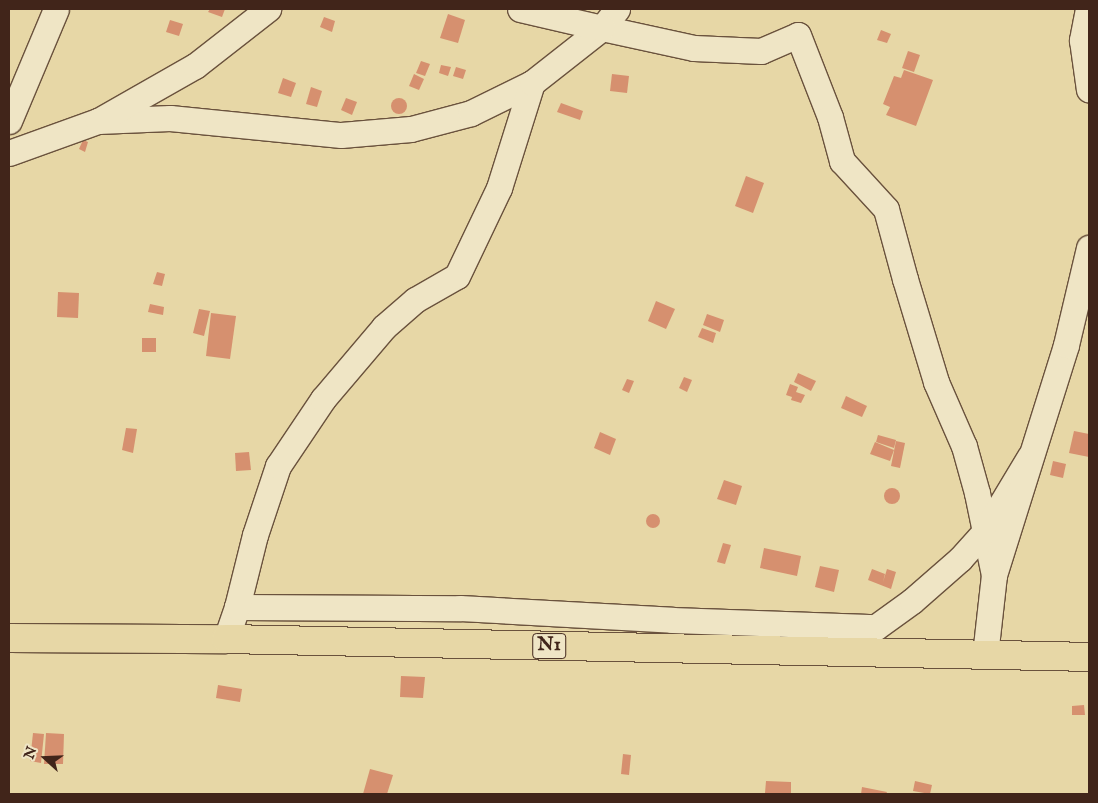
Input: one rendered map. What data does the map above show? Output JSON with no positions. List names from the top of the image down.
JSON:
{
  "streets": {
    "main road": ["N1"]
  },
  "north": "left"
}
